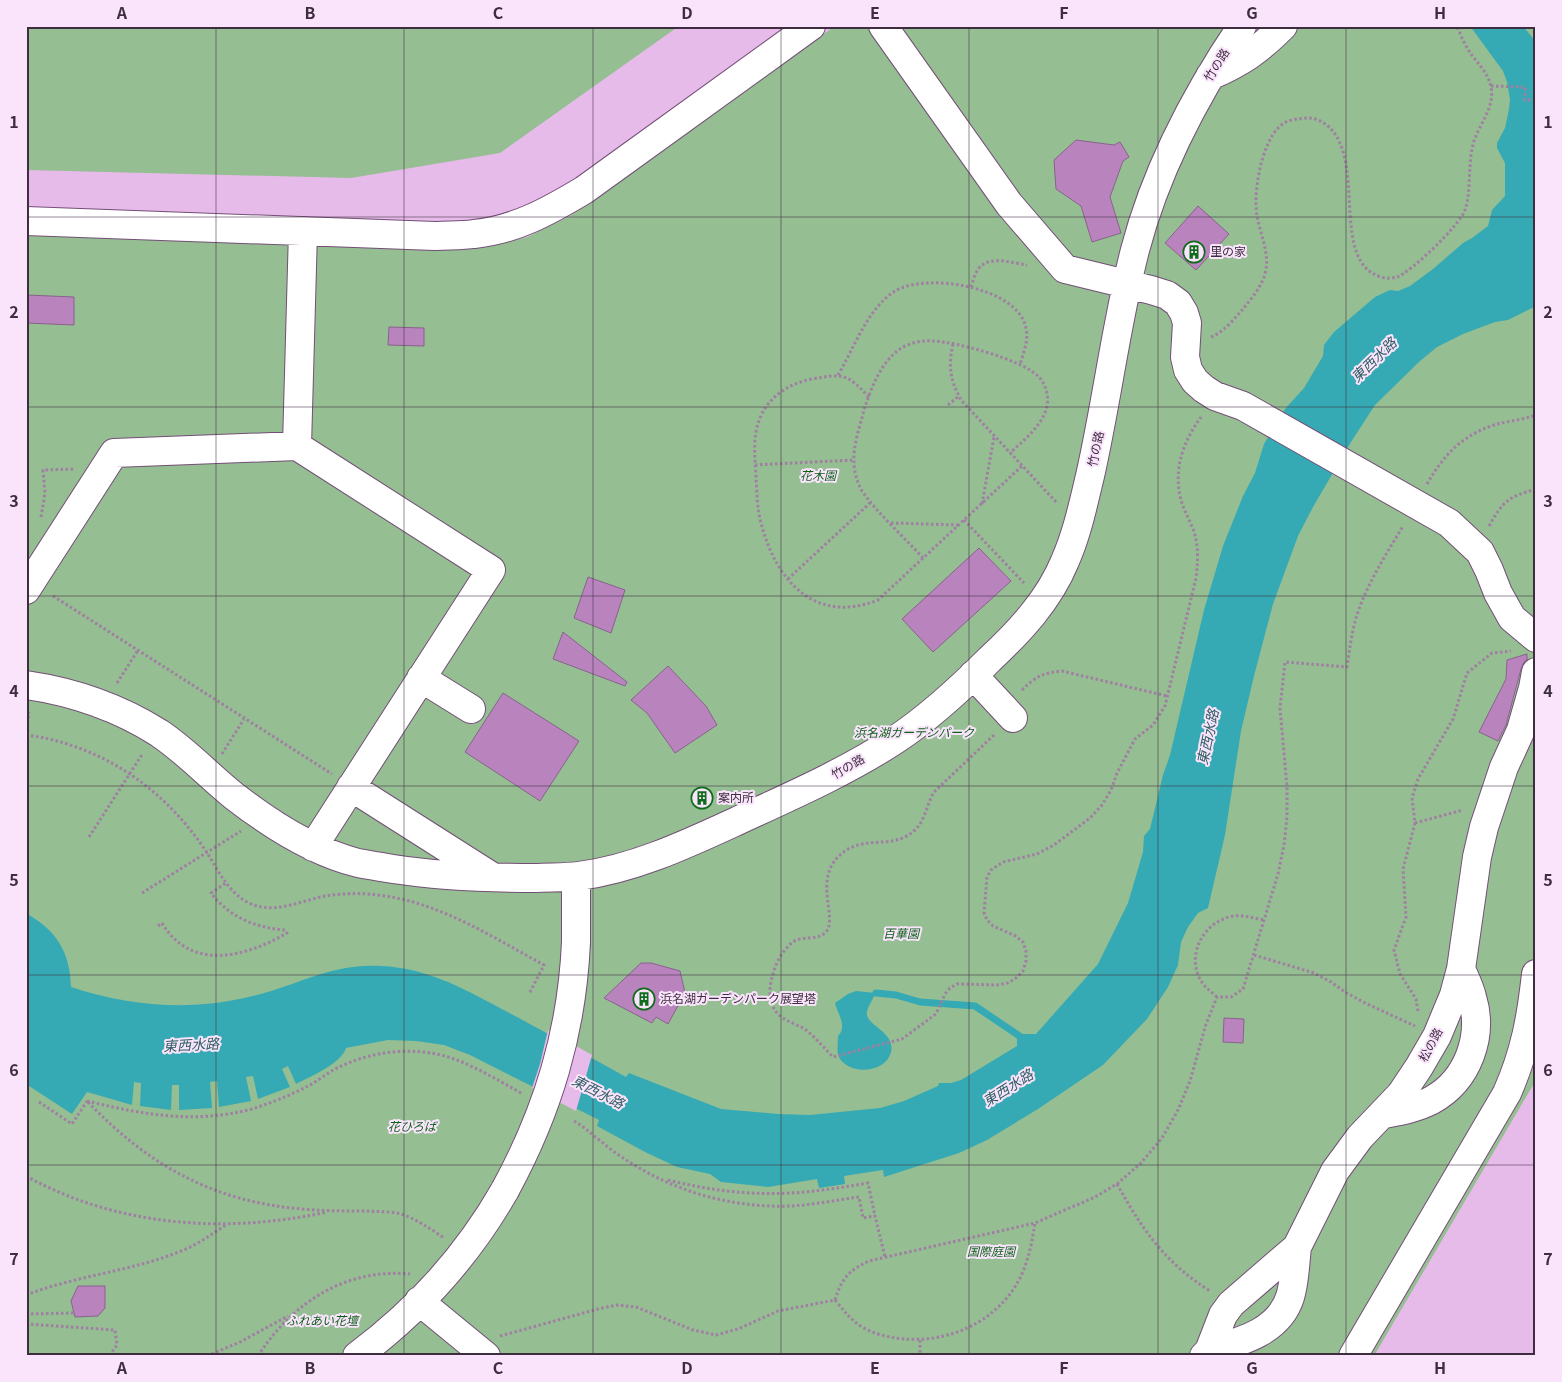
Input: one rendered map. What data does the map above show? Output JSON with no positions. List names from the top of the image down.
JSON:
{
  "streets": {
    "lane": ["竹の路", "松の路"]
  },
  "water": ["東西水路"],
  "parks": [
    "花木園",
    "浜名湖ガーデンパーク",
    "百華園",
    "花ひろば",
    "国際庭園",
    "ふれあい花壇"
  ],
  "places": {
    "building": ["里の家", "案内所", "浜名湖ガーデンパーク展望塔"]
  },
  "grid": {
    "columns": [
      "A",
      "B",
      "C",
      "D",
      "E",
      "F",
      "G",
      "H"
    ],
    "rows": [
      "1",
      "2",
      "3",
      "4",
      "5",
      "6",
      "7"
    ]
  }
}
